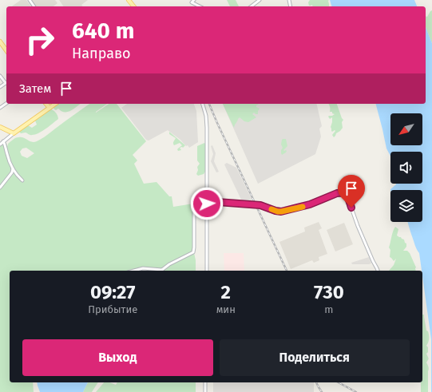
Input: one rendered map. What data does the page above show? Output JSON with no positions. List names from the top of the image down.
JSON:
{
  "north": "bottom left",
  "page": {
    "turn": ["640 m", "Направо"],
    "then": "Затем",
    "eta": [
      "09:27",
      "Прибытие",
      "2",
      "мин",
      "730",
      "m"
    ],
    "buttons": ["Выход", "Поделиться"]
  }
}
